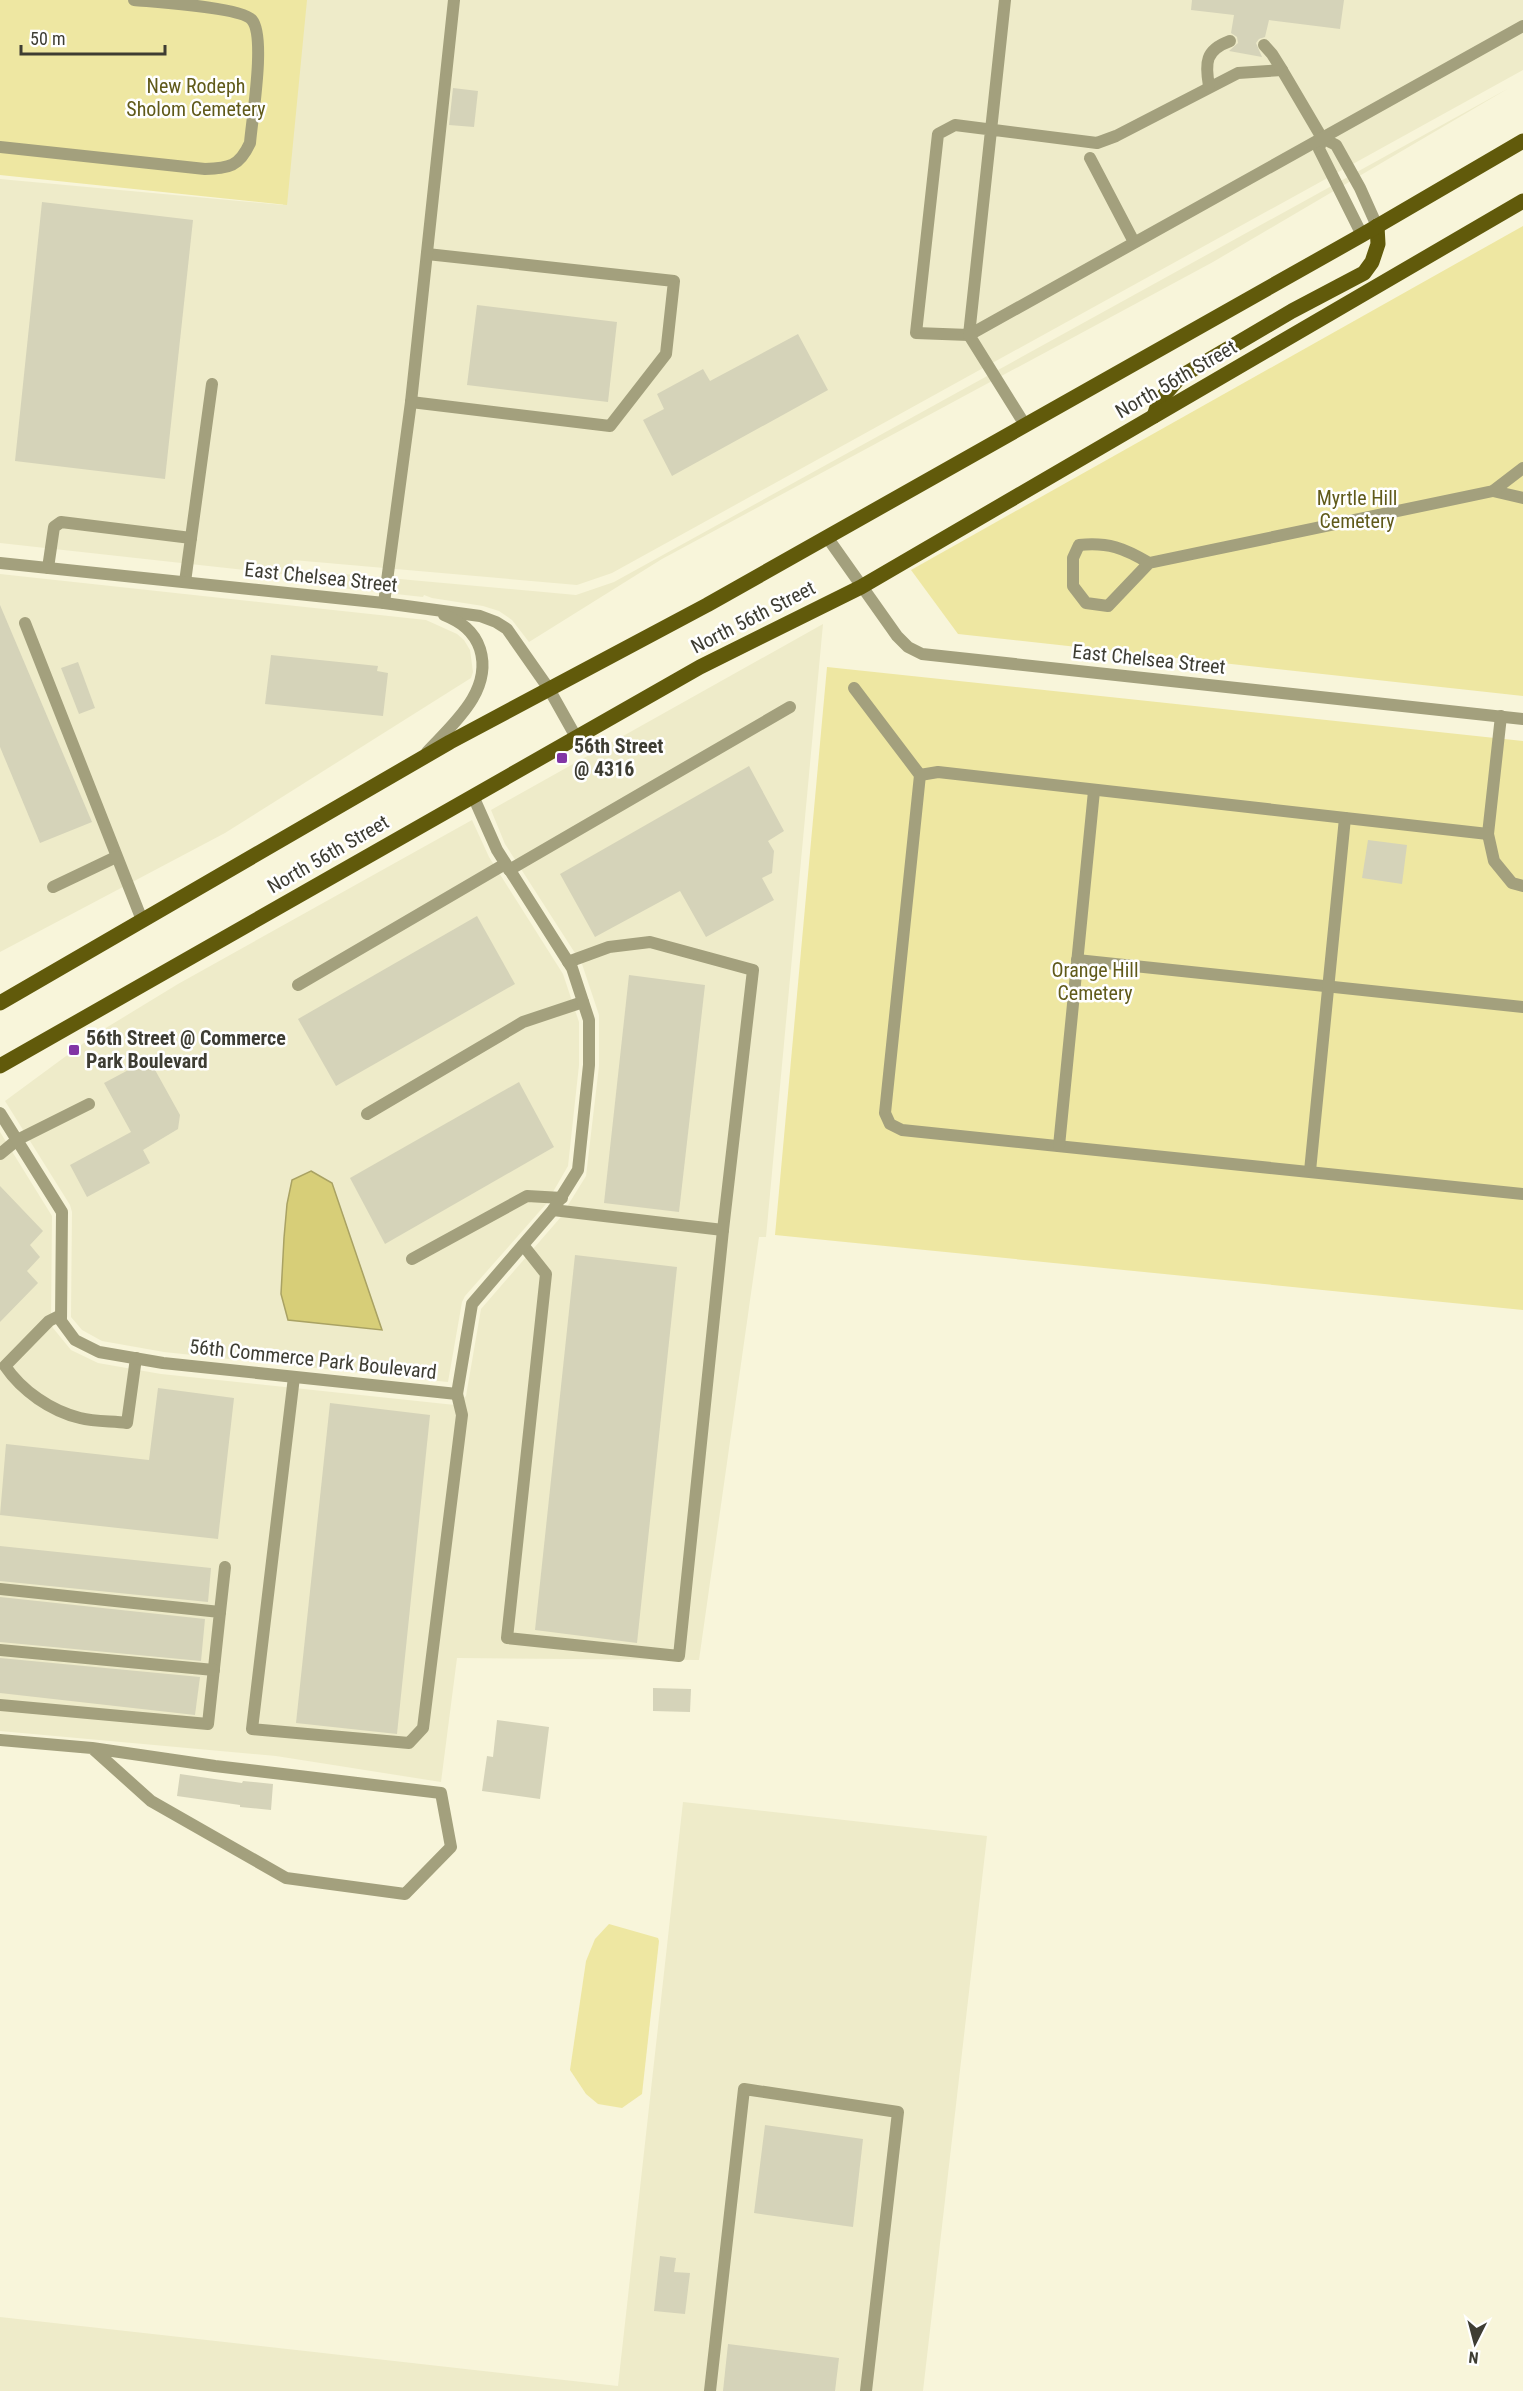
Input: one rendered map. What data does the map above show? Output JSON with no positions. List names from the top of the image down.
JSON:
{
  "streets": {
    "main road": ["North 56th Street"],
    "street": ["East Chelsea Street", "56th Commerce Park Boulevard"]
  },
  "crossings": [
    ["North 56th Street", "East Chelsea Street"],
    ["North 56th Street", "56th Commerce Park Boulevard"]
  ],
  "parks": ["New Rodeph Sholom Cemetery", "Myrtle Hill Cemetery", "Orange Hill Cemetery"],
  "places": {
    "transit": ["56th Street @ 4316", "56th Street @ Commerce Park Boulevard"]
  },
  "scale_bar": "50 m",
  "north": "bottom"
}
